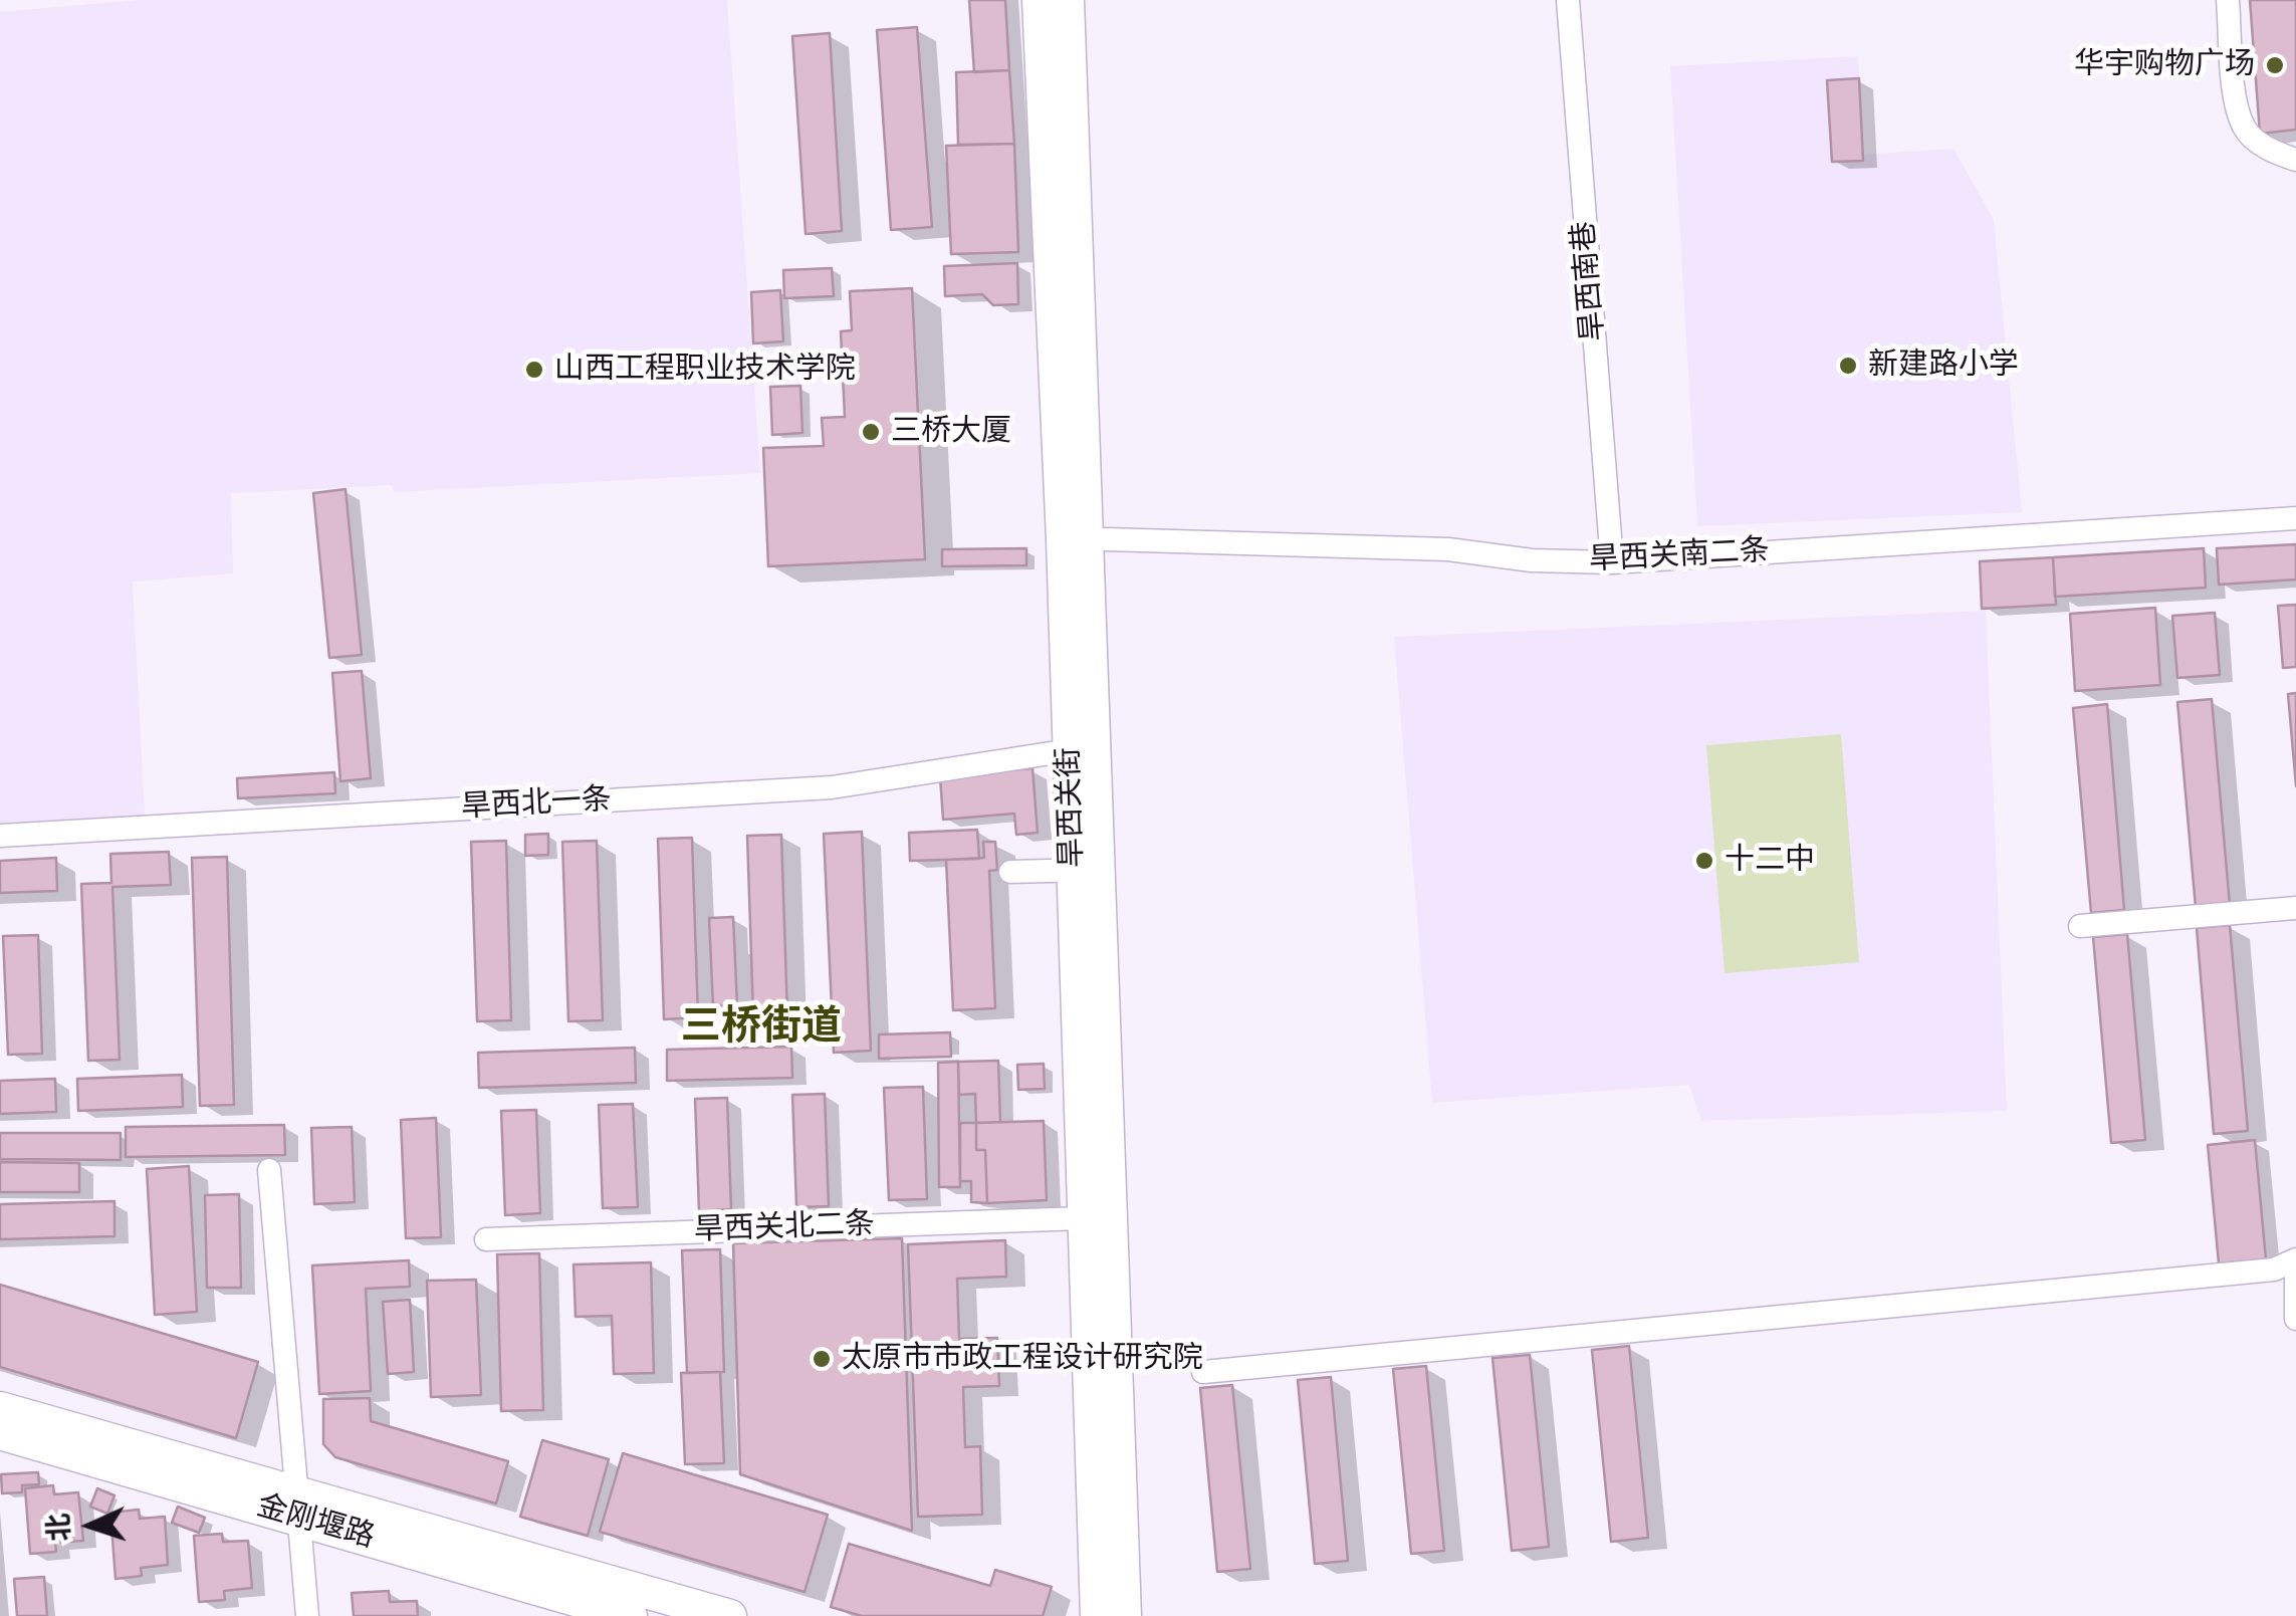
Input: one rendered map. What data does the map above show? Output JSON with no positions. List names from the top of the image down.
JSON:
{
  "streets": {
    "main road": ["旱西关街", "金刚堰路"],
    "street": [
      "旱西南巷",
      "旱西关南二条",
      "旱西北一条",
      "旱西关北二条"
    ]
  },
  "crossings": [
    ["旱西南巷", "旱西关南二条"],
    ["旱西关南二条", "旱西关街"],
    ["旱西北一条", "旱西关街"],
    ["旱西关街", "旱西关北二条"]
  ],
  "districts": ["三桥街道"],
  "places": [
    "华宇购物广场",
    "新建路小学",
    "山西工程职业技术学院",
    "三桥大厦",
    "十二中",
    "太原市市政工程设计研究院"
  ],
  "north": "left"
}
